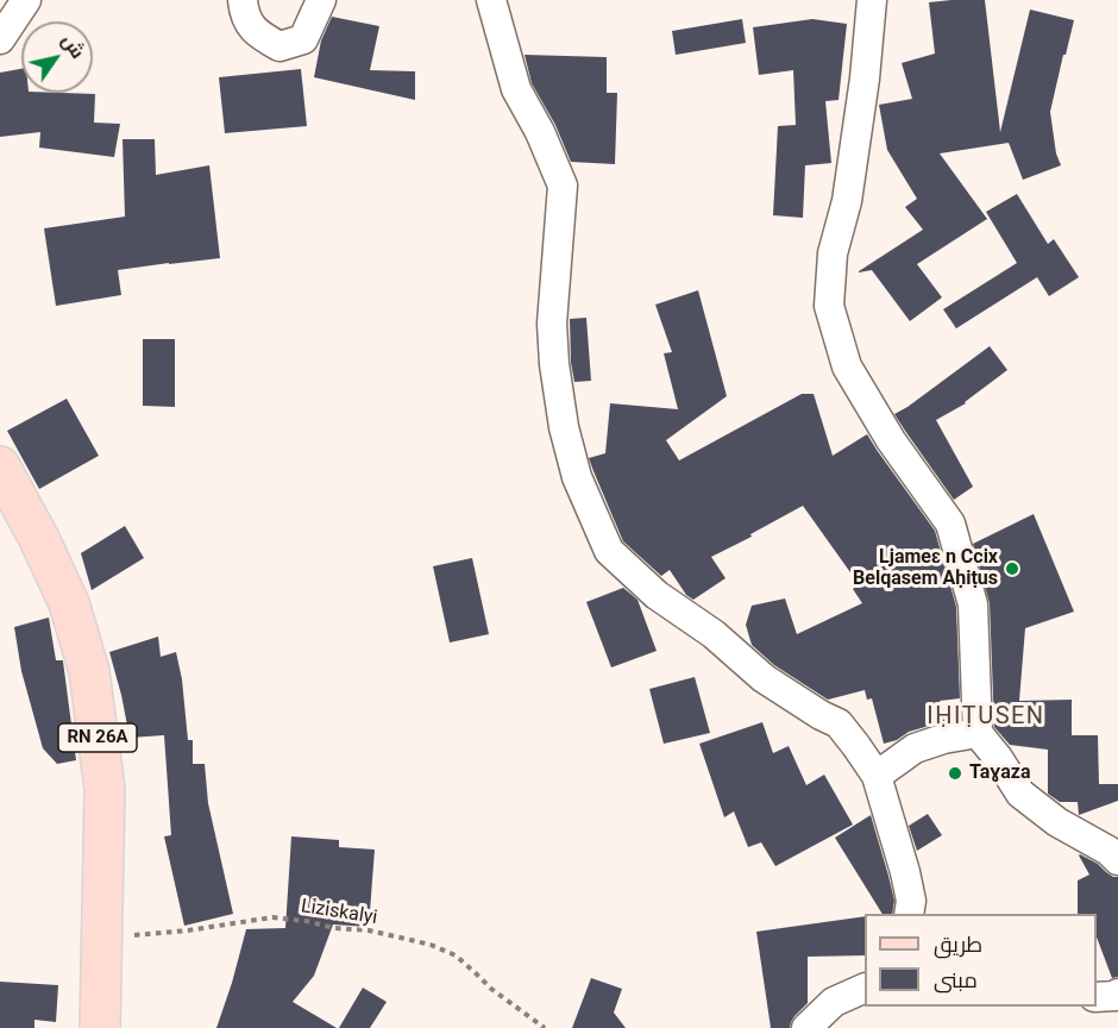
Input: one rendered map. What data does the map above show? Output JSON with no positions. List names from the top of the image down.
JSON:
{
  "streets": {
    "main road": ["RN 26A"],
    "path": ["Liziskalyi"]
  },
  "crossings": [
    ["RN 26A", "Liziskalyi"]
  ],
  "districts": ["IḤIṬUSEN"],
  "places": ["Ljameɛ n Ccix Belqasem Aḥiṭus", "Taɣaza"],
  "legend": ["طريق", "مبنى"],
  "north": "top right"
}
